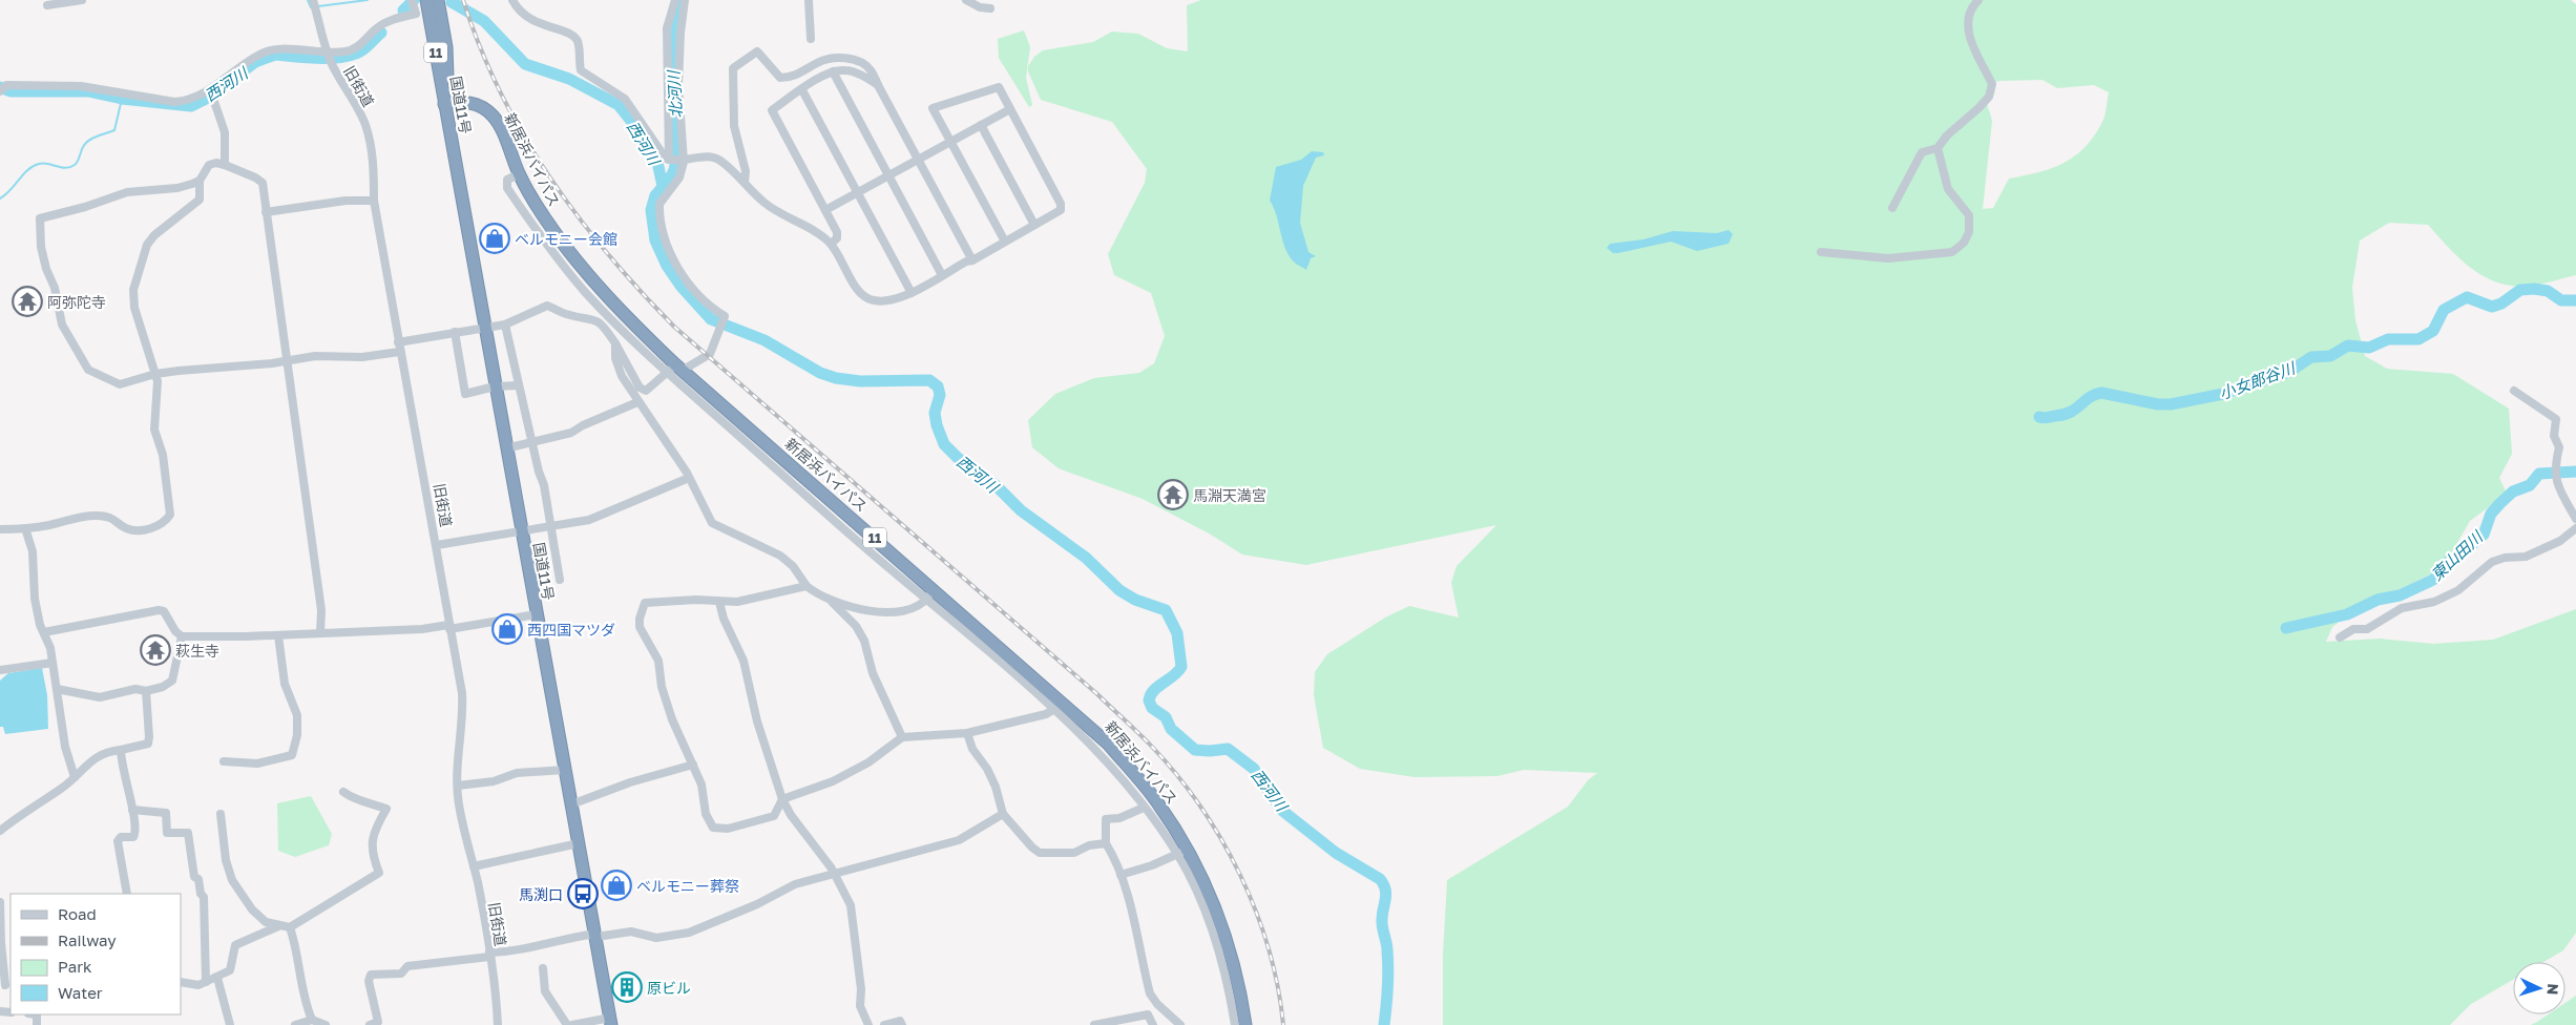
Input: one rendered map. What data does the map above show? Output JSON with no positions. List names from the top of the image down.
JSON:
{
  "streets": {
    "highway": ["11", "国道11号", "新居浜バイパス"],
    "street": ["旧街道"]
  },
  "crossings": [
    ["国道11号", "新居浜バイパス"]
  ],
  "water": [
    "西河川",
    "北河川",
    "小女郎谷川",
    "東山田川"
  ],
  "places": {
    "shop": ["ベルモニー会館", "西四国マツダ", "ベルモニー葬祭"],
    "temple": ["阿弥陀寺", "馬淵天満宮", "萩生寺"],
    "bus stop": ["馬渕口"],
    "building": ["原ビル"]
  },
  "legend": [
    "Road",
    "Railway",
    "Park",
    "Water"
  ],
  "north": "right"
}
